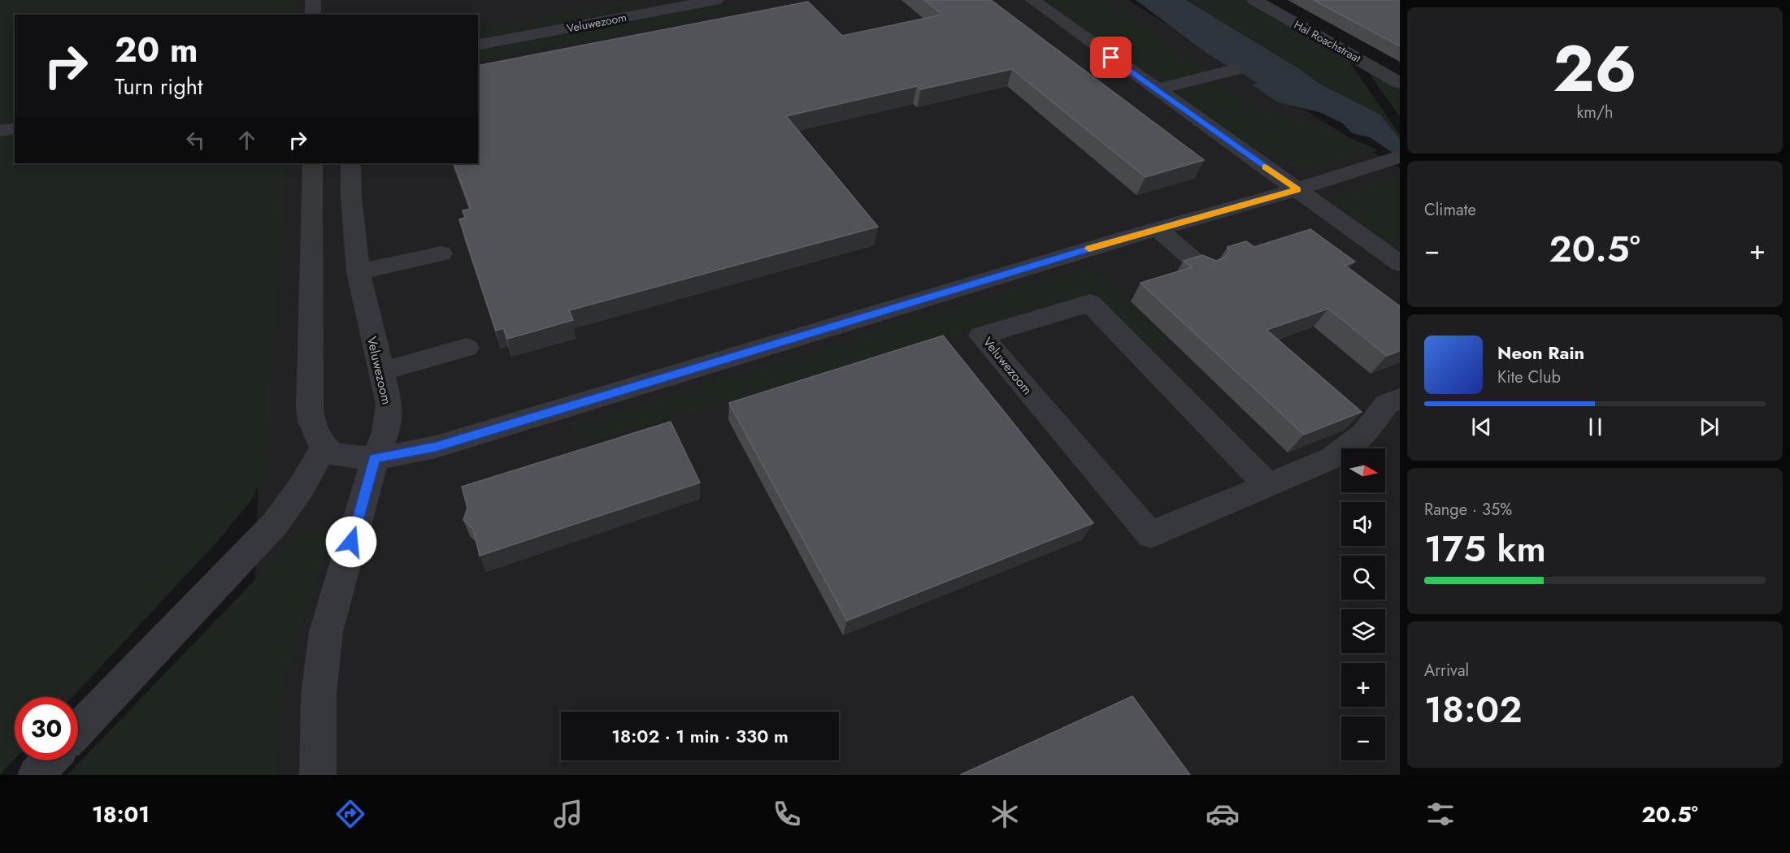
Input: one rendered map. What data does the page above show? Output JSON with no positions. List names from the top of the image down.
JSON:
{
  "streets": {
    "street": ["Veluwezoom", "Hal Roachstraat"]
  },
  "north": "right",
  "page": {
    "tile": [
      ["26", "km/h"],
      "Climate",
      ["Range · 35%", "175 km"],
      ["Arrival", "18:02"]
    ],
    "turn": ["20 m", "Turn right"],
    "heat": ["−", "20.5°", "+"],
    "song": ["Neon Rain", "Kite Club"],
    "map_buttons": ["+", "−"],
    "limit": "30",
    "trip": "18:02 · 1 min · 330 m",
    "tabs": ["18:01", "20.5°"]
  }
}
